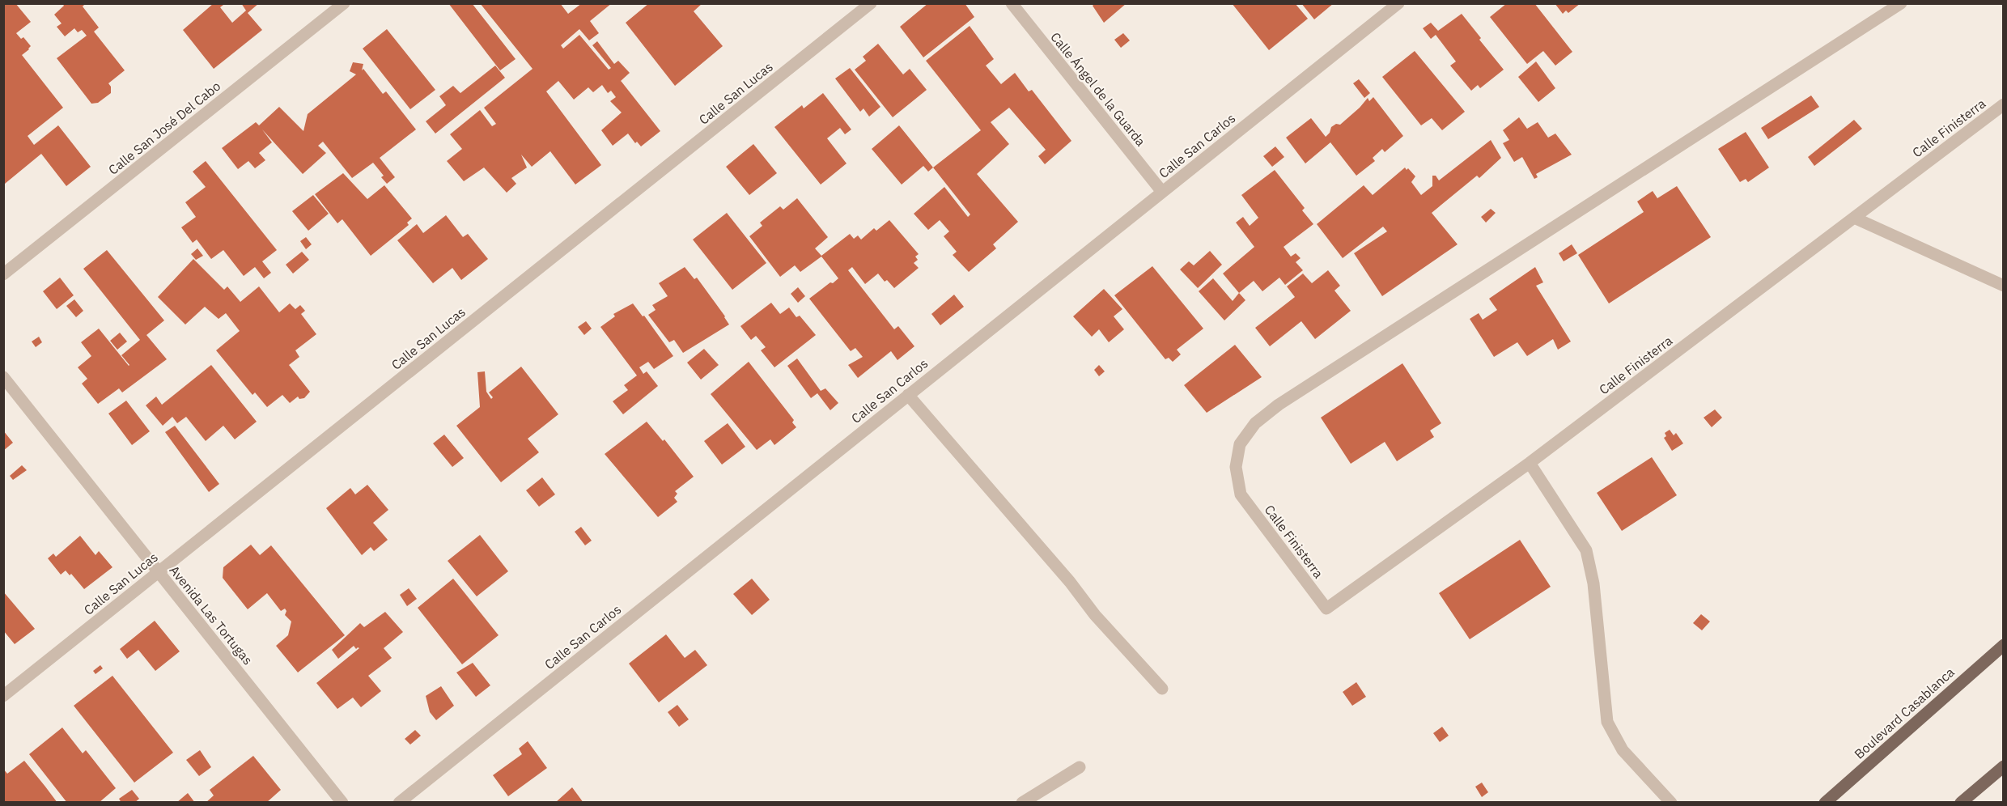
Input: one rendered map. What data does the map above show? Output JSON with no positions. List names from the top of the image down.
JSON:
{
  "streets": {
    "main road": ["Boulevard Casablanca"],
    "street": [
      "Calle Ángel de la Guarda",
      "Calle San Lucas",
      "Calle San José Del Cabo",
      "Calle Finisterra",
      "Calle San Carlos",
      "Avenida Las Tortugas"
    ]
  },
  "crossings": [
    ["Calle Ángel de la Guarda", "Calle San Carlos"],
    ["Calle San Lucas", "Avenida Las Tortugas"]
  ]
}
